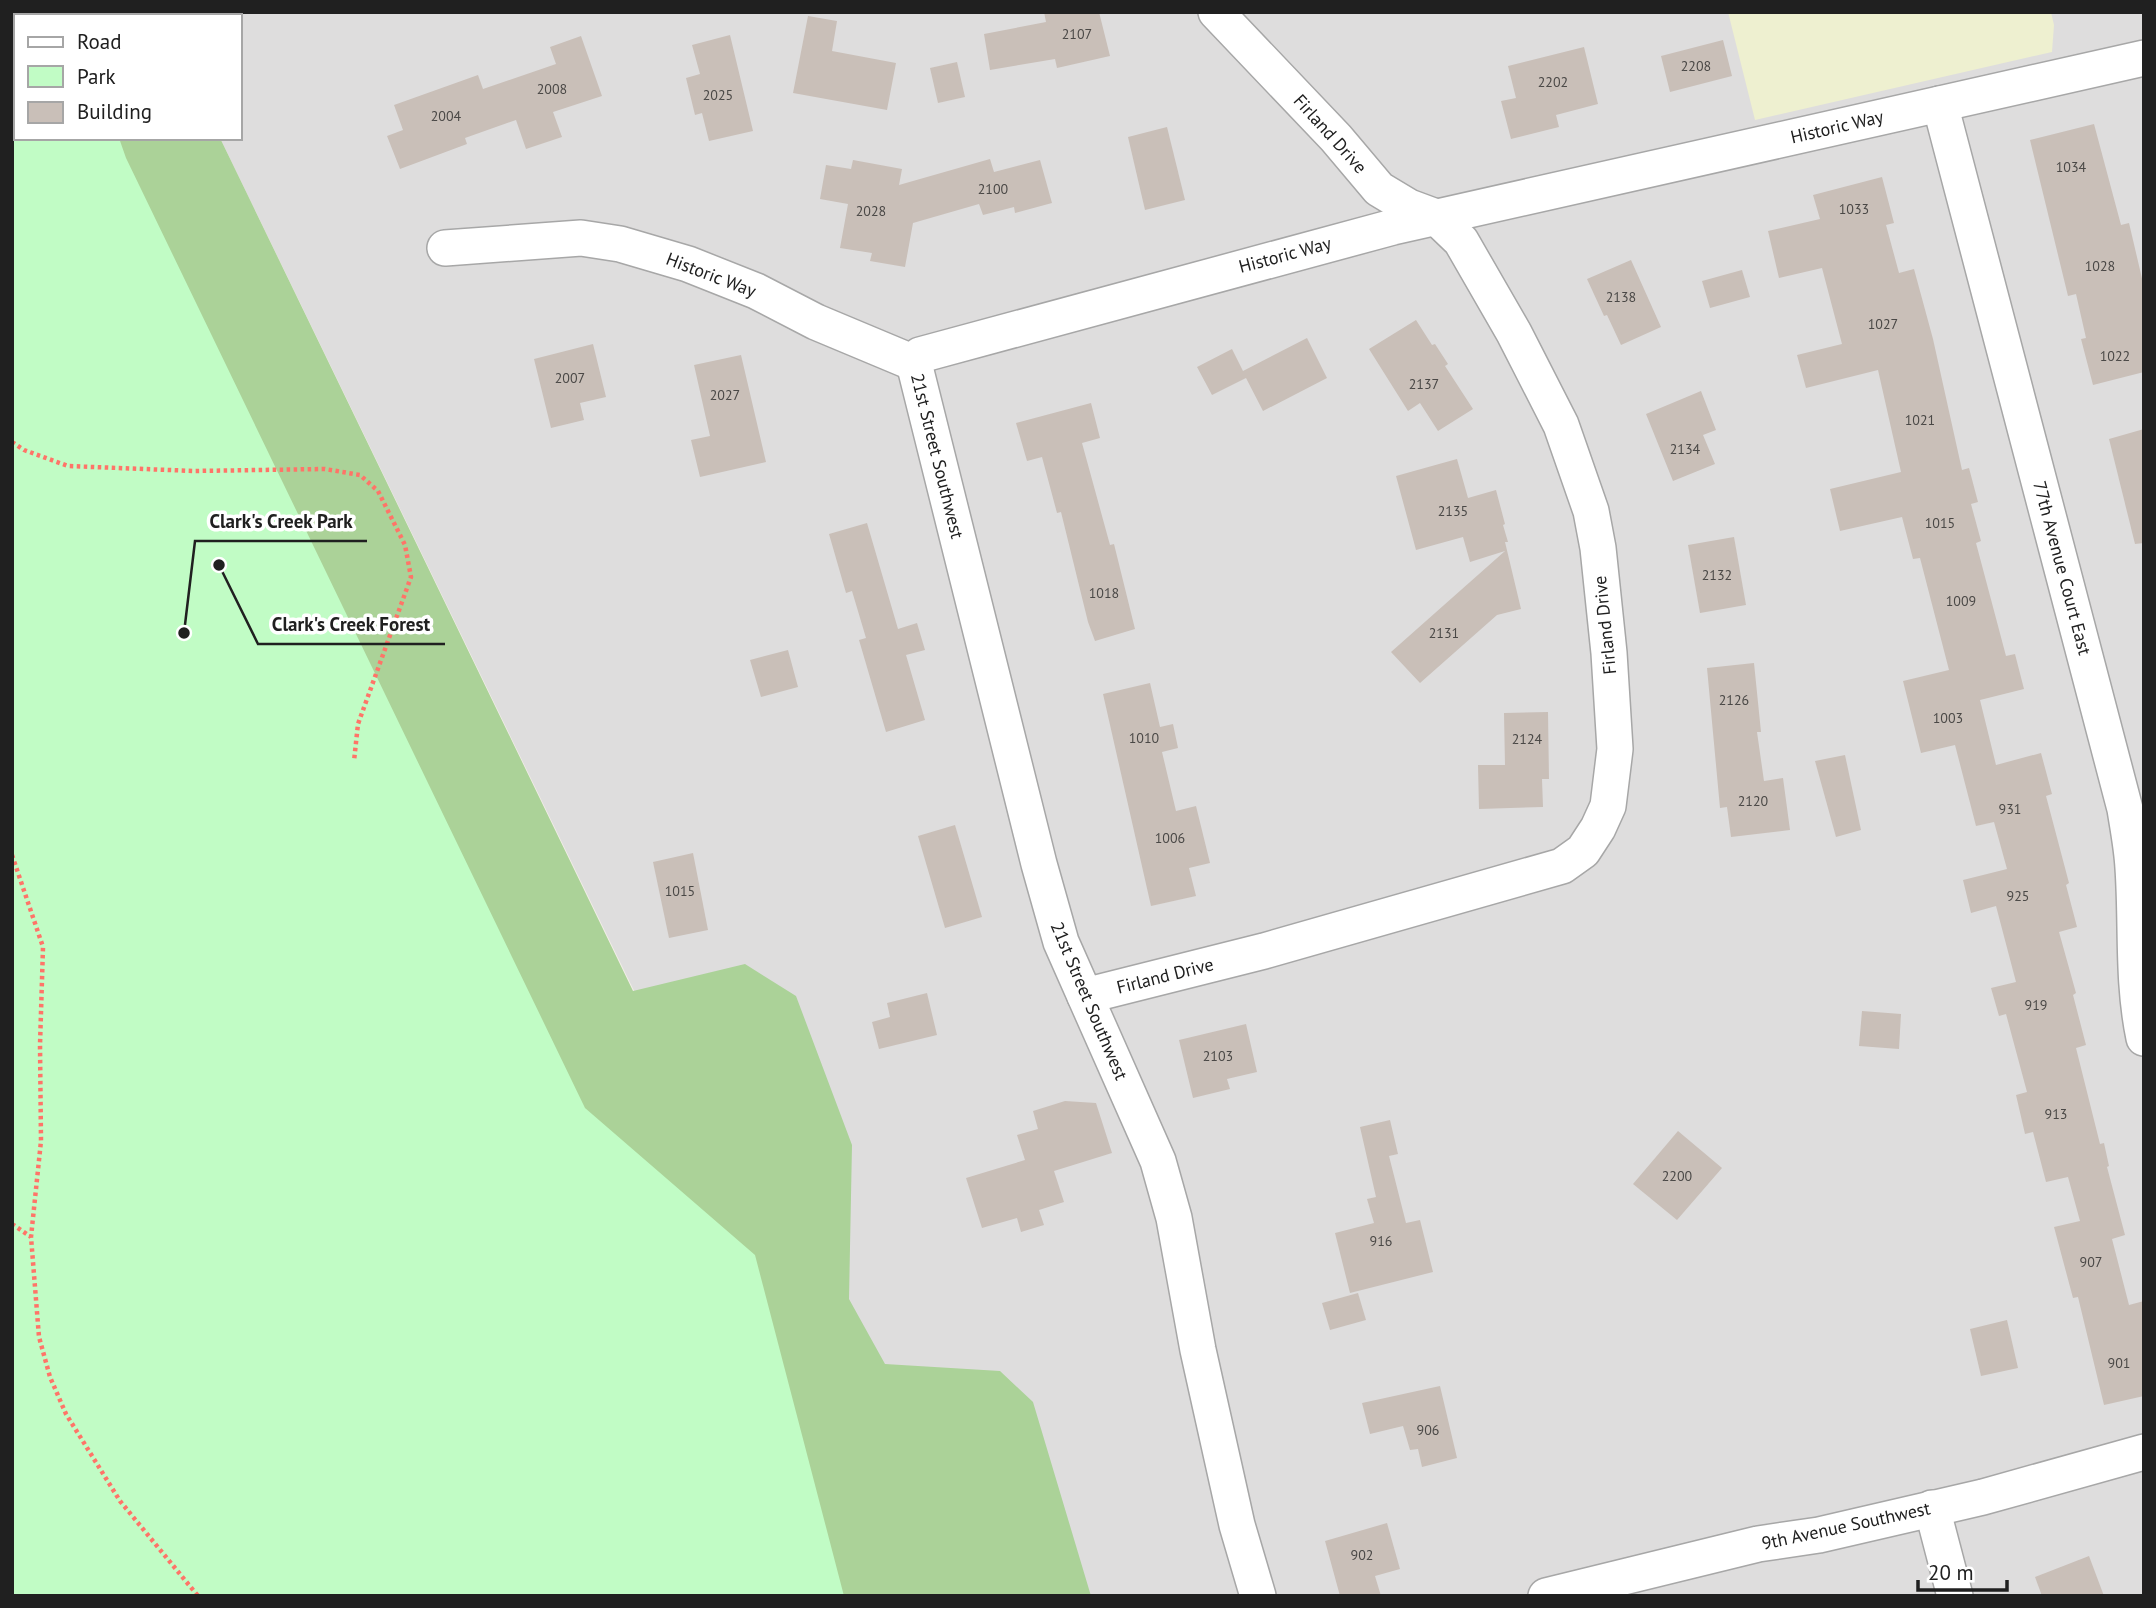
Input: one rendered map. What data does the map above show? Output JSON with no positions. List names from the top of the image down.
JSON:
{
  "streets": {
    "street": [
      "Historic Way",
      "Firland Drive",
      "21st Street Southwest",
      "77th Avenue Court East",
      "9th Avenue Southwest"
    ]
  },
  "crossings": [
    ["Historic Way", "Firland Drive"],
    ["Historic Way", "21st Street Southwest"],
    ["Historic Way", "77th Avenue Court East"],
    ["Firland Drive", "21st Street Southwest"]
  ],
  "places": ["Clark's Creek Forest", "Clark's Creek Park"],
  "house_numbers": [
    "2107",
    "2208",
    "2202",
    "2008",
    "2025",
    "2004",
    "1034",
    "2100",
    "1033",
    "2028",
    "1028",
    "2138",
    "1027",
    "1022",
    "2007",
    "2137",
    "2027",
    "1021",
    "2134",
    "2135",
    "1015",
    "2132",
    "1018",
    "1009",
    "2131",
    "2126",
    "1003",
    "1010",
    "2124",
    "2120",
    "931",
    "1006",
    "1015",
    "925",
    "919",
    "2103",
    "913",
    "2200",
    "916",
    "907",
    "901",
    "906",
    "902"
  ],
  "legend": ["Road", "Park", "Building"],
  "scale_bar": "20 m"
}
